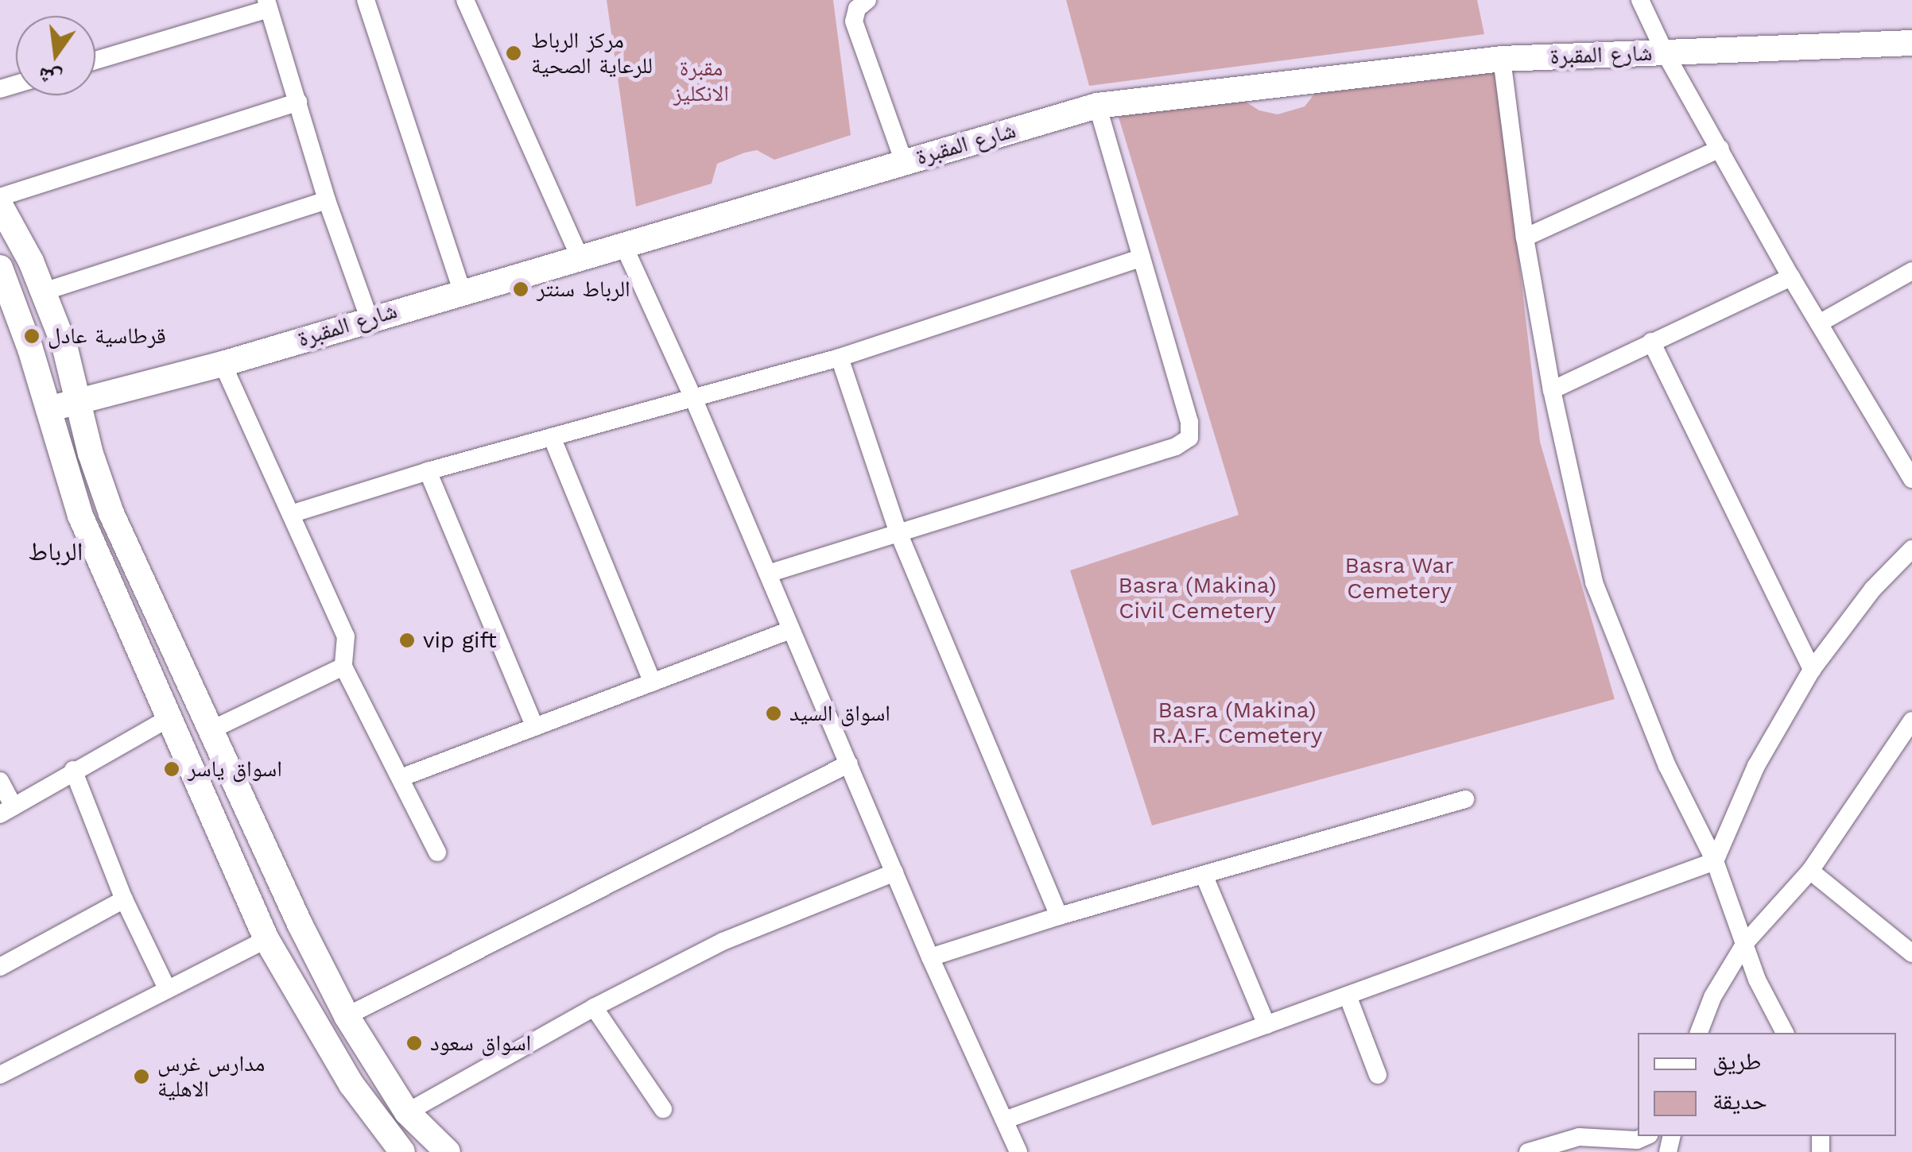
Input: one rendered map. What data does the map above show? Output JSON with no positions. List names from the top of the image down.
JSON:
{
  "streets": {
    "main road": ["شارع المقبرة"]
  },
  "districts": ["الرباط"],
  "parks": [
    "مقبرة الانكليز",
    "Basra War Cemetery",
    "Basra (Makina) Civil Cemetery",
    "Basra (Makina) R.A.F. Cemetery"
  ],
  "places": [
    "مركز الرباط للرعاية الصحية",
    "الرباط سنتر",
    "قرطاسية عادل",
    "vip gift",
    "اسواق السيد",
    "اسواق ياسر",
    "اسواق سعود",
    "مدارس غرس الاهلية"
  ],
  "legend": ["طريق", "حديقة"],
  "north": "bottom"
}
